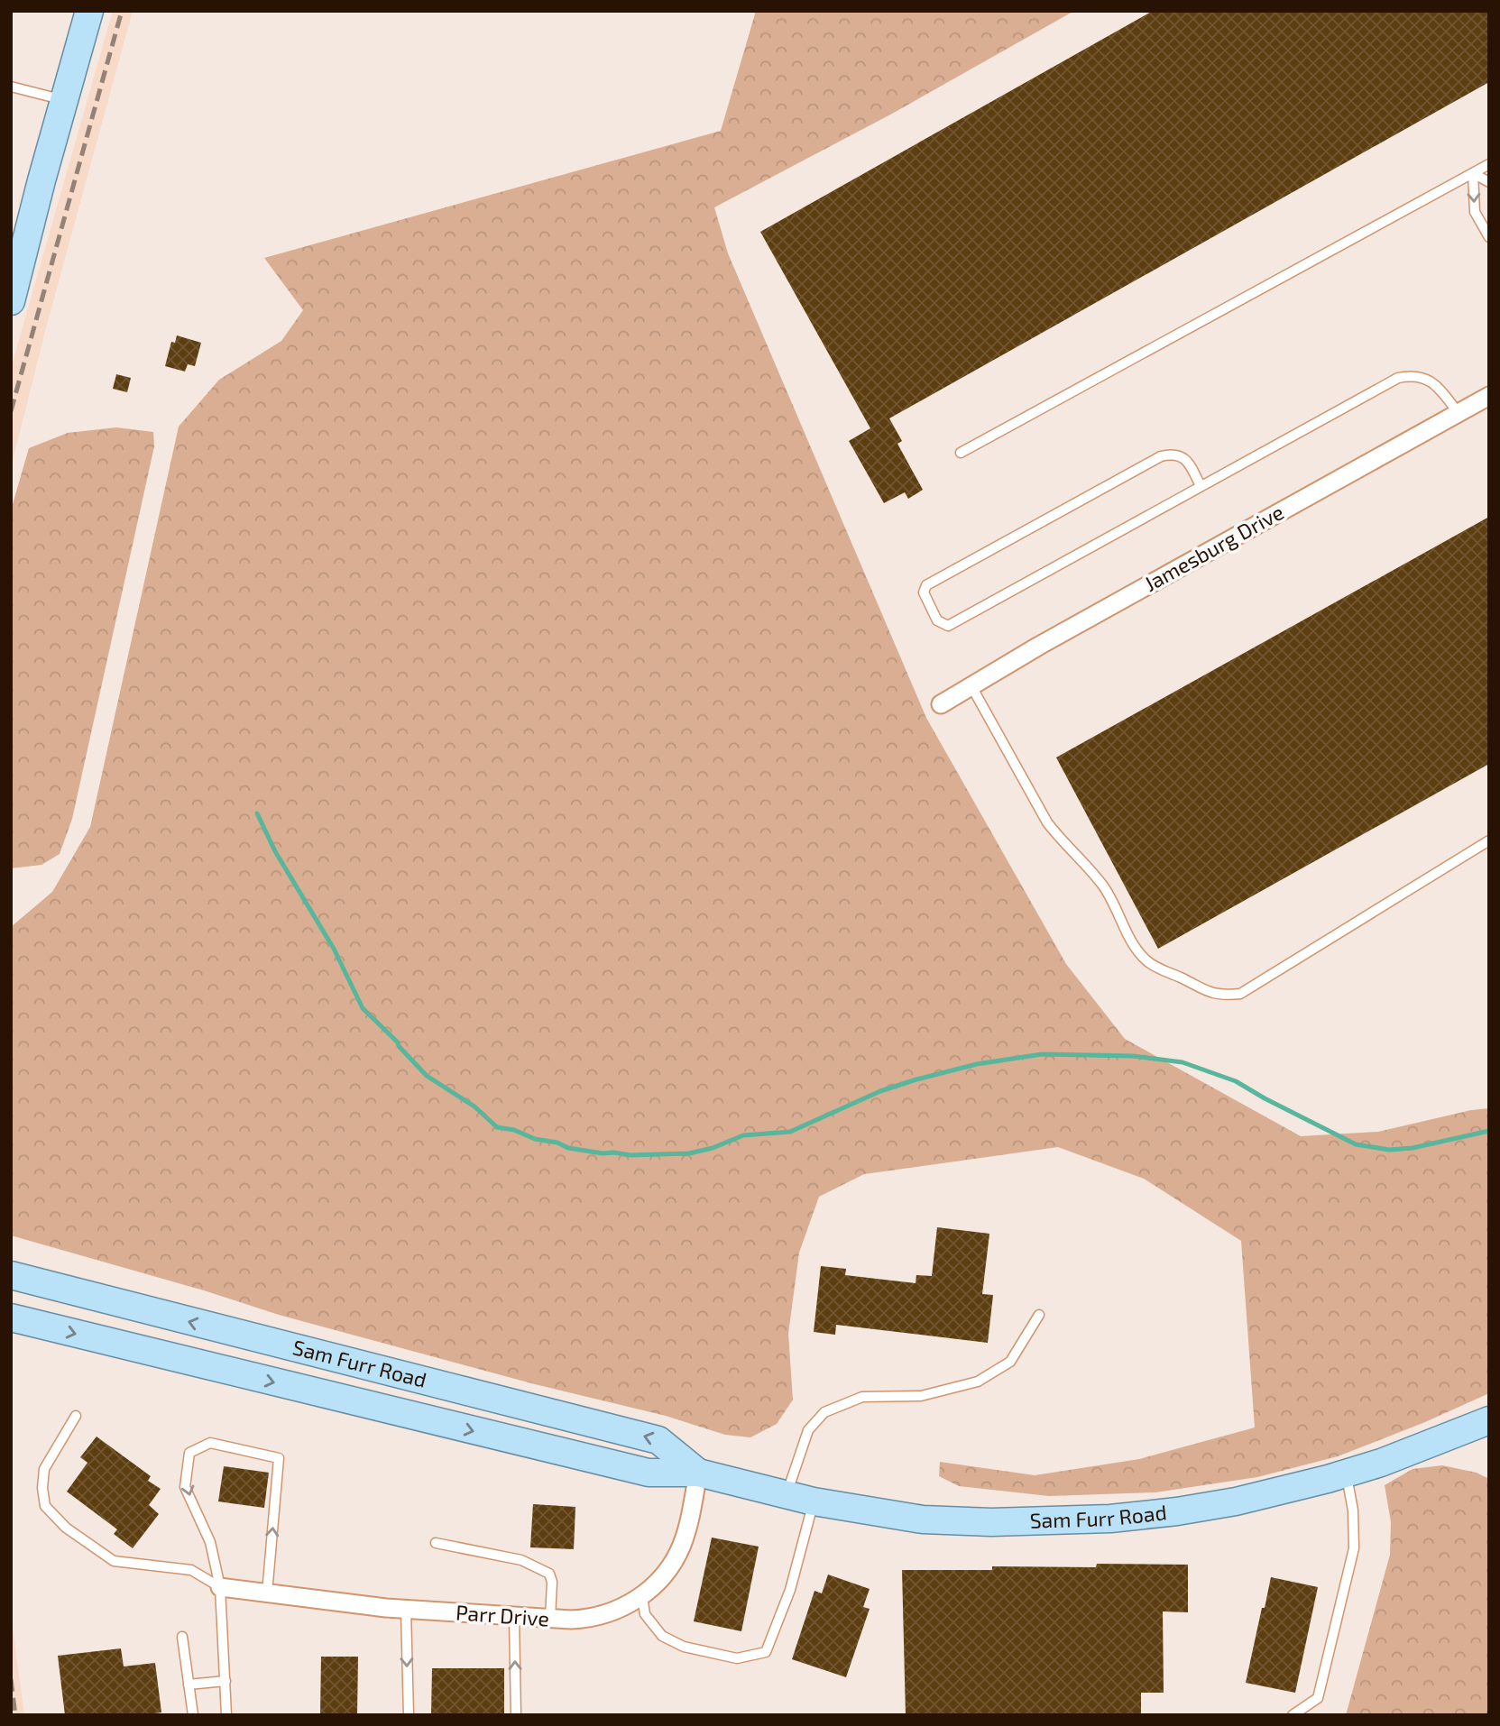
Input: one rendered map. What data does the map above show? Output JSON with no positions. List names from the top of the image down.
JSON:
{
  "streets": {
    "main road": ["Sam Furr Road"],
    "street": ["Jamesburg Drive", "Parr Drive"]
  },
  "crossings": [
    ["Sam Furr Road", "Parr Drive"]
  ]
}
